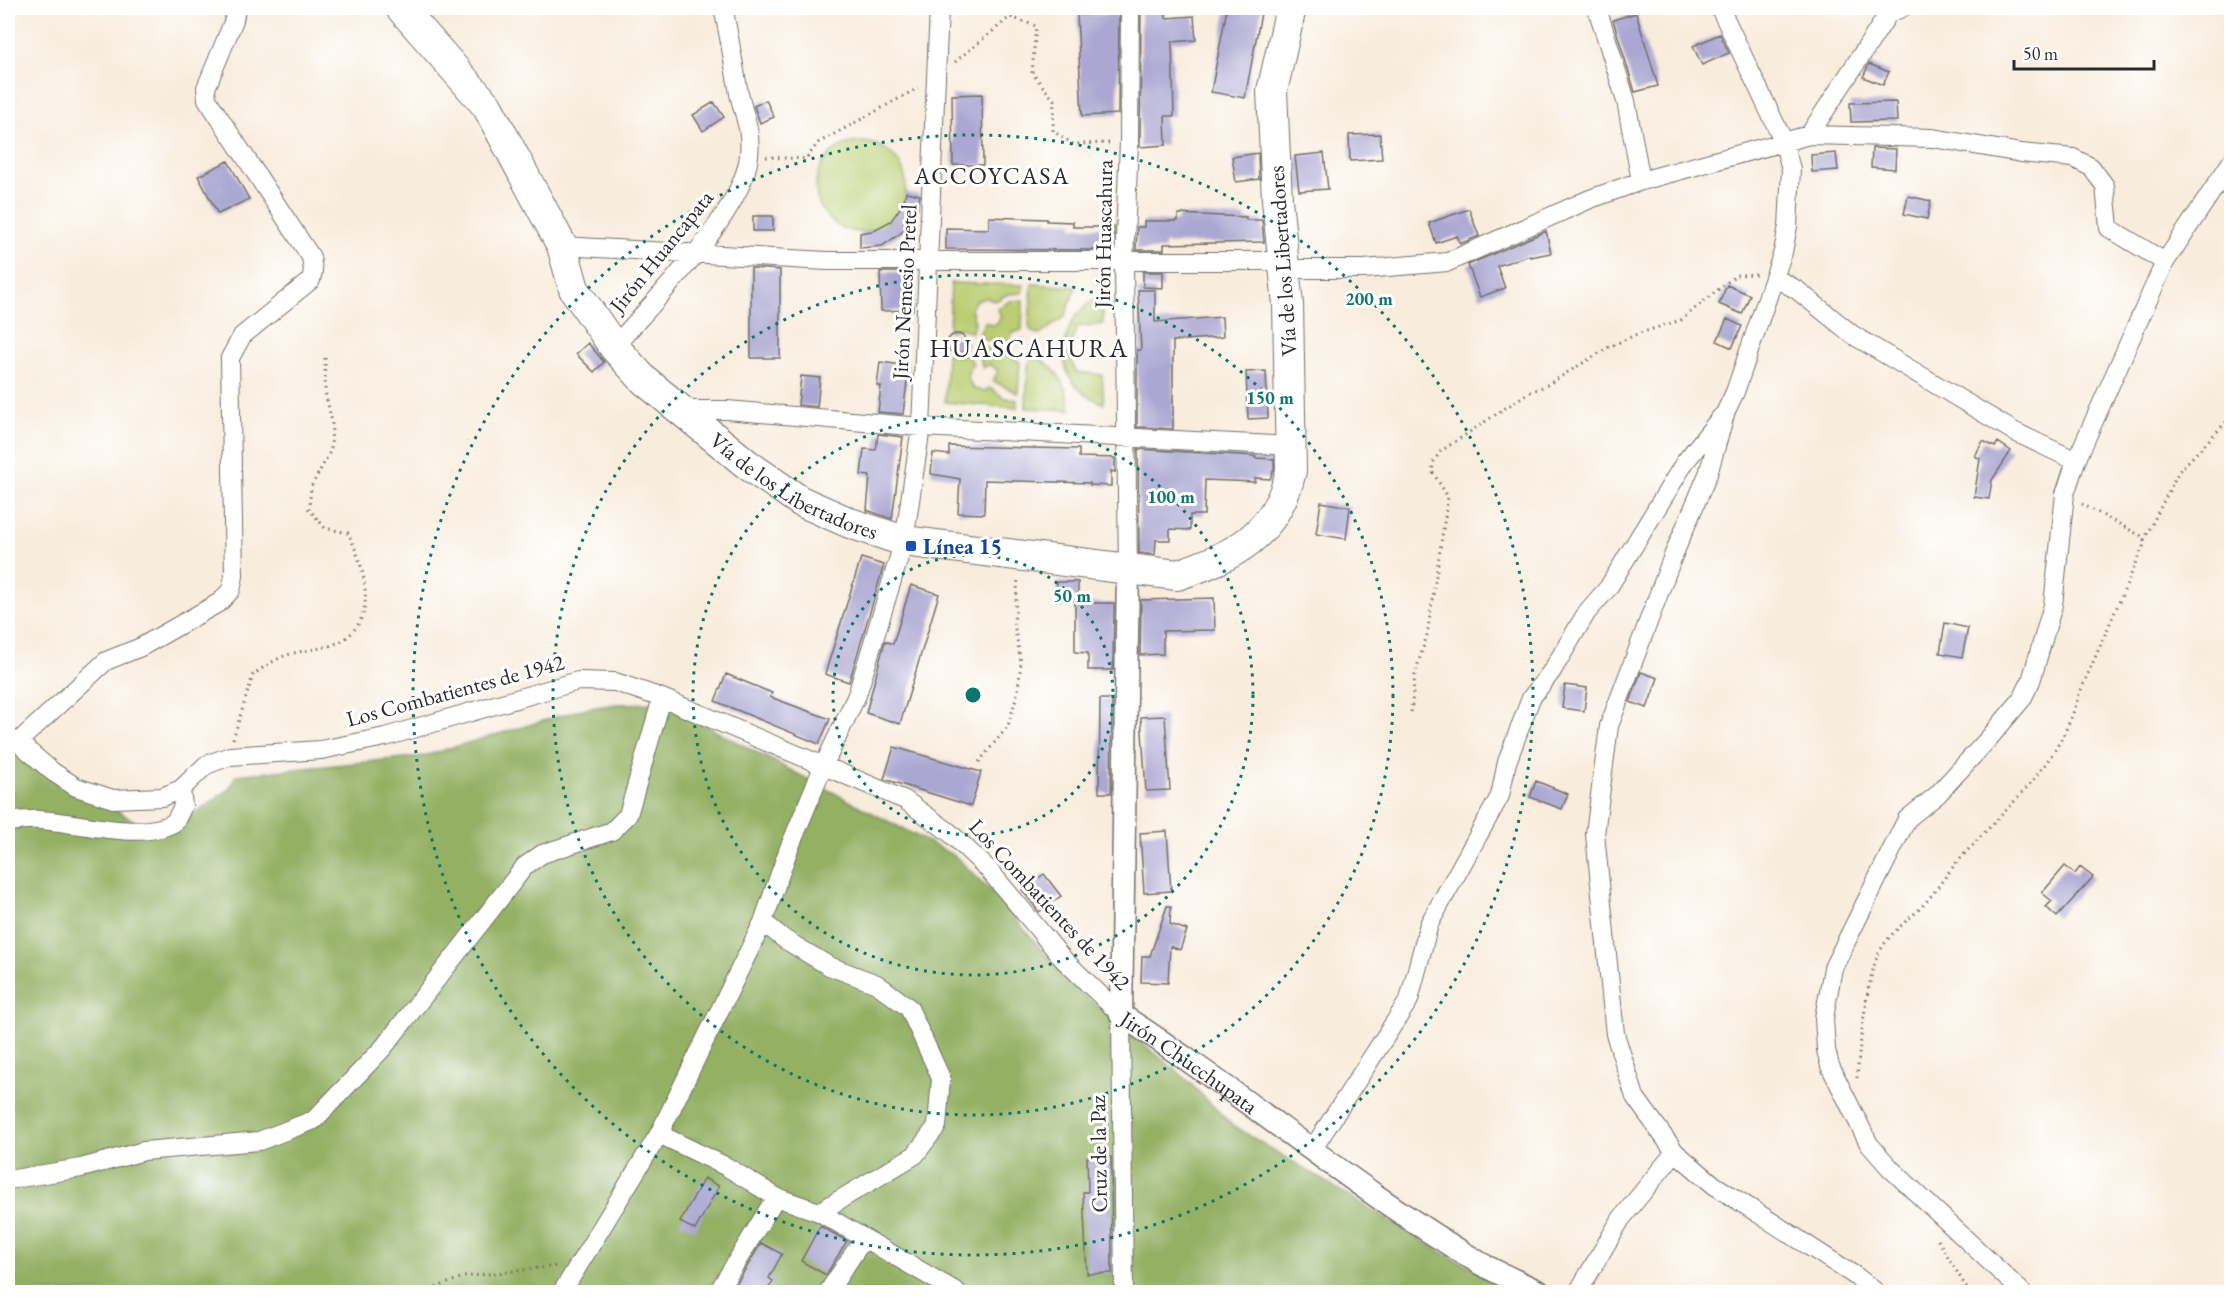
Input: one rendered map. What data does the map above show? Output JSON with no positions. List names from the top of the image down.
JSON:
{
  "streets": {
    "highway": ["Vía de los Libertadores"],
    "street": [
      "Jirón Huascahura",
      "Jirón Huancapata",
      "Jirón Nemesio Pretel",
      "Los Combatientes de 1942",
      "Jirón Chucchupata",
      "Cruz de la Paz"
    ]
  },
  "crossings": [
    ["Jirón Huascahura", "Vía de los Libertadores"],
    ["Jirón Huascahura", "Jirón Chucchupata"],
    ["Jirón Huancapata", "Vía de los Libertadores"],
    ["Vía de los Libertadores", "Jirón Nemesio Pretel"],
    ["Vía de los Libertadores", "Jirón Chucchupata"],
    ["Jirón Nemesio Pretel", "Los Combatientes de 1942"],
    ["Los Combatientes de 1942", "Jirón Chucchupata"],
    ["Los Combatientes de 1942", "Cruz de la Paz"],
    ["Jirón Chucchupata", "Cruz de la Paz"]
  ],
  "districts": ["ACCOYCASA", "HUASCAHURA"],
  "places": {
    "transit": ["Línea 15"]
  },
  "scale_bar": "50 m",
  "rings": [
    "200 m",
    "150 m",
    "100 m",
    "50 m"
  ]
}
